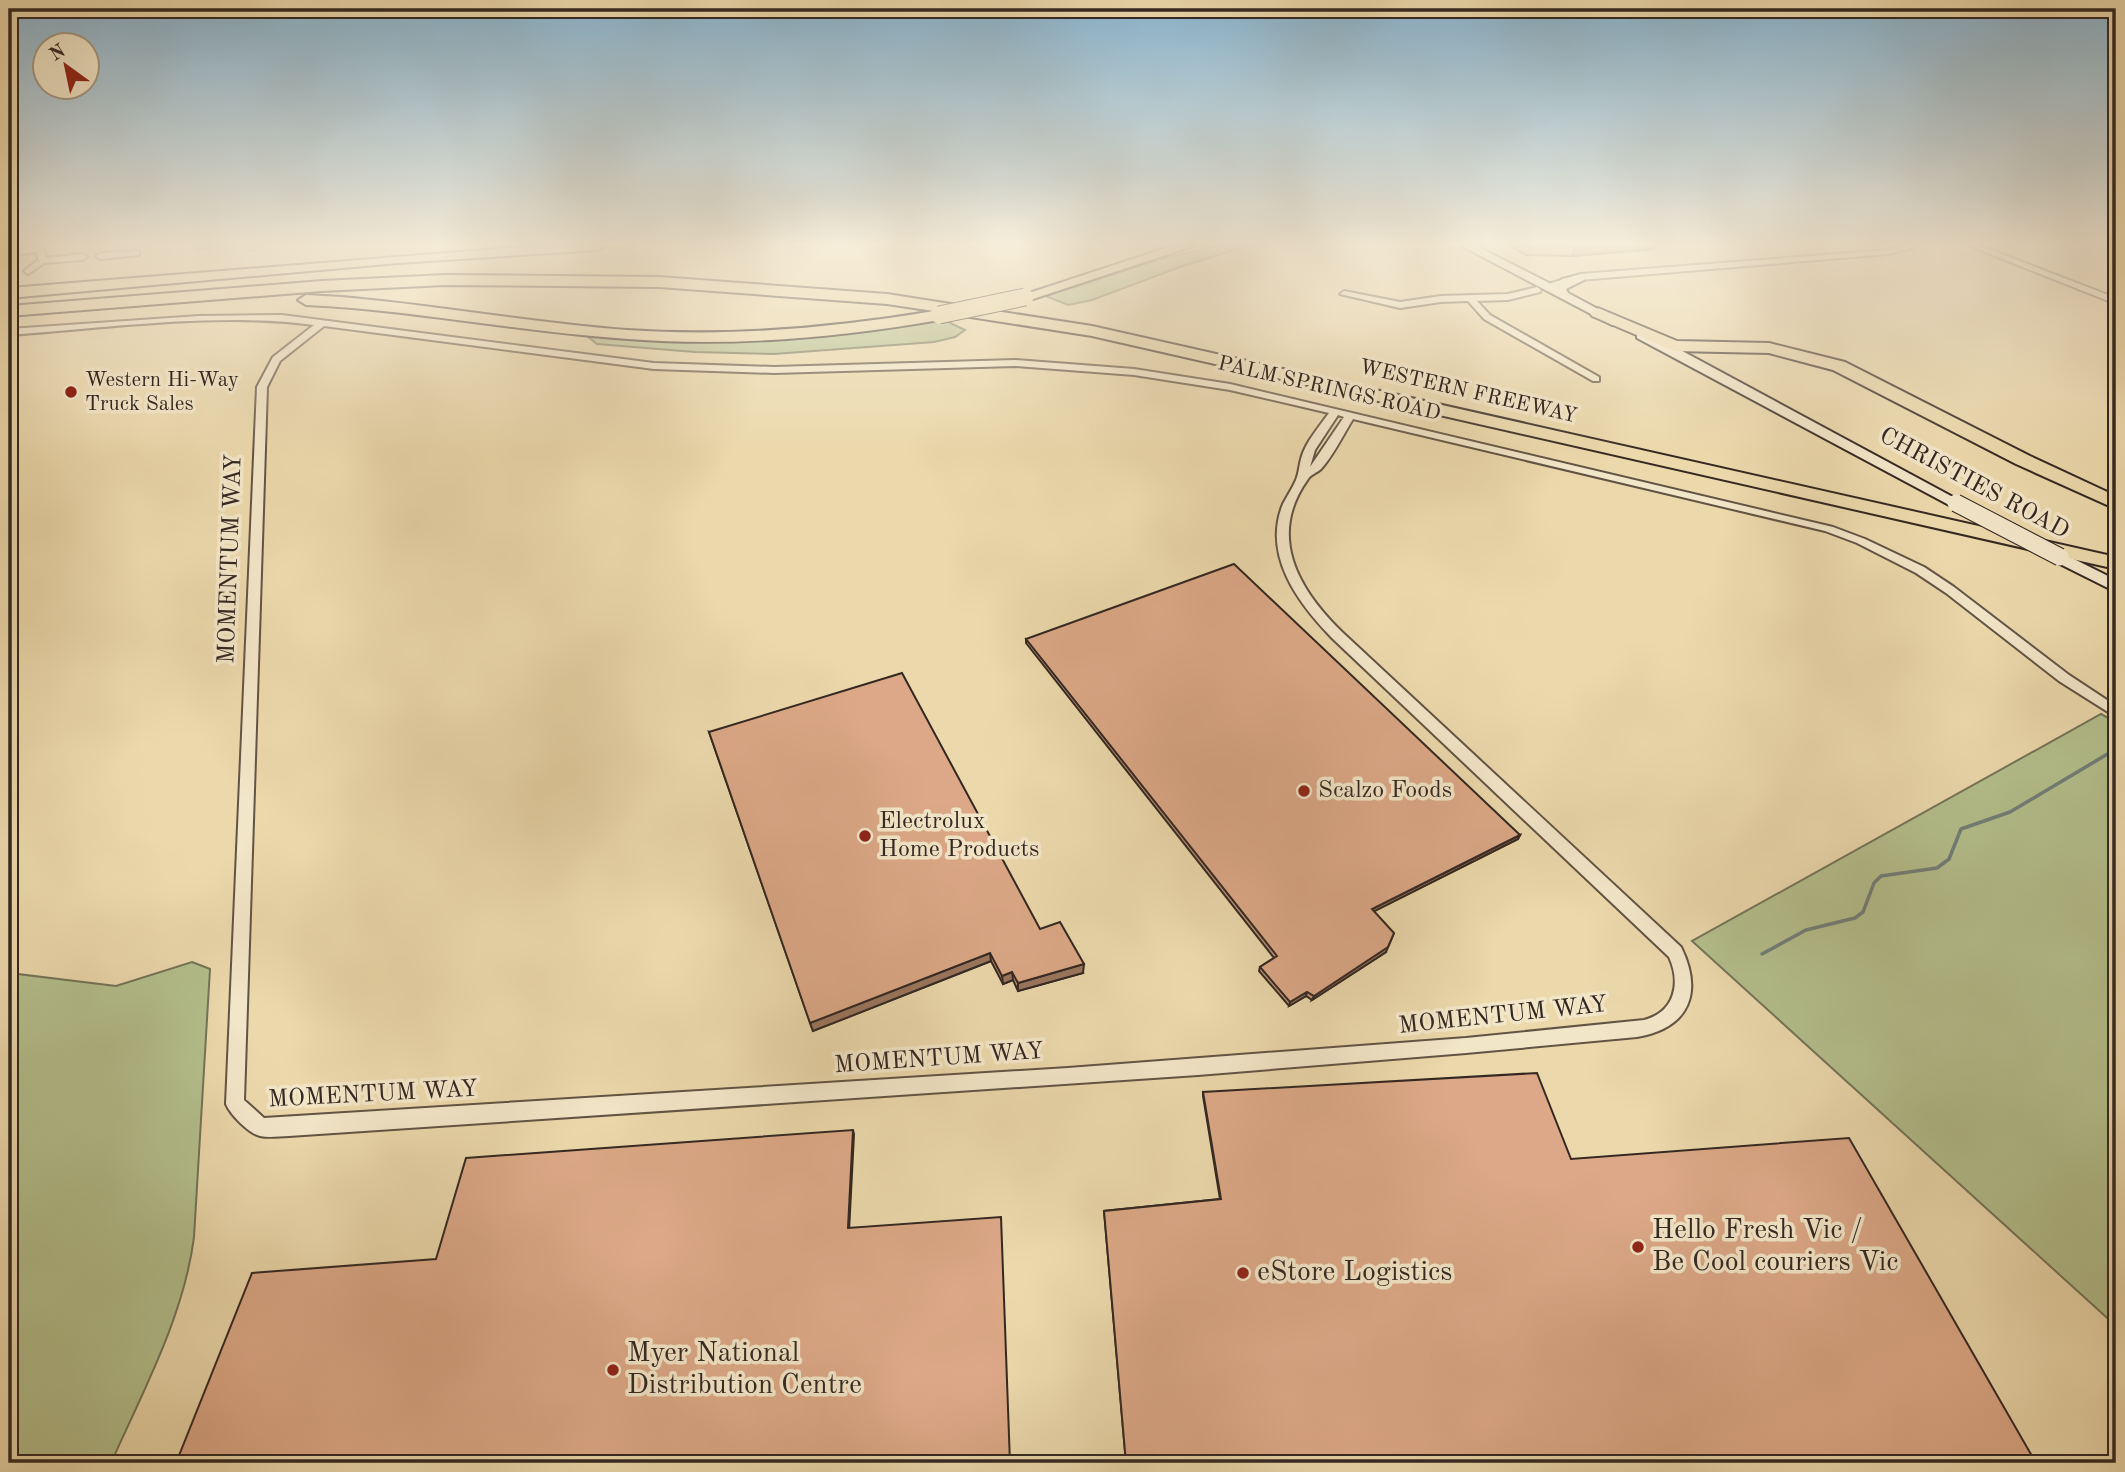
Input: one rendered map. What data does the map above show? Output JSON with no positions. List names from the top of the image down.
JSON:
{
  "streets": {
    "highway": ["WESTERN FREEWAY"],
    "main road": ["CHRISTIES ROAD"],
    "street": ["PALM SPRINGS ROAD", "MOMENTUM WAY"]
  },
  "crossings": [
    ["PALM SPRINGS ROAD", "MOMENTUM WAY"]
  ],
  "places": [
    "Western Hi-Way Truck Sales",
    "Scalzo Foods",
    "Electrolux Home Products",
    "Hello Fresh Vic / Be Cool couriers Vic",
    "eStore Logistics",
    "Myer National Distribution Centre"
  ],
  "north": "top left"
}
